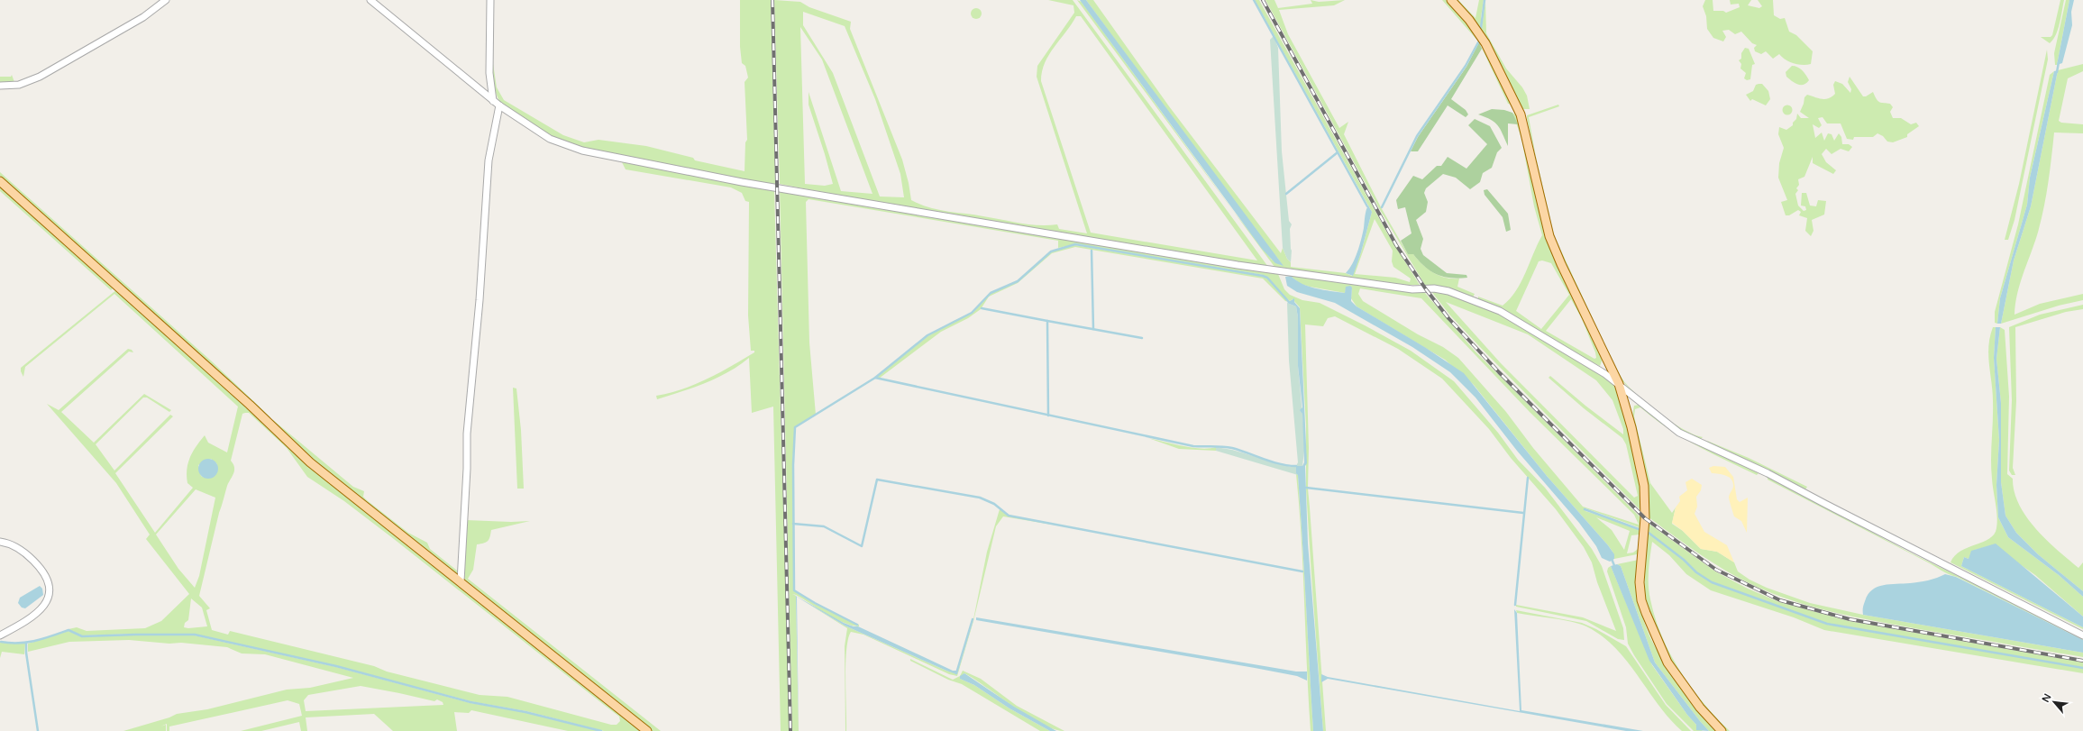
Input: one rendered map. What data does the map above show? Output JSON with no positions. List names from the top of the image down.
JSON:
{
  "north": "top left"
}
